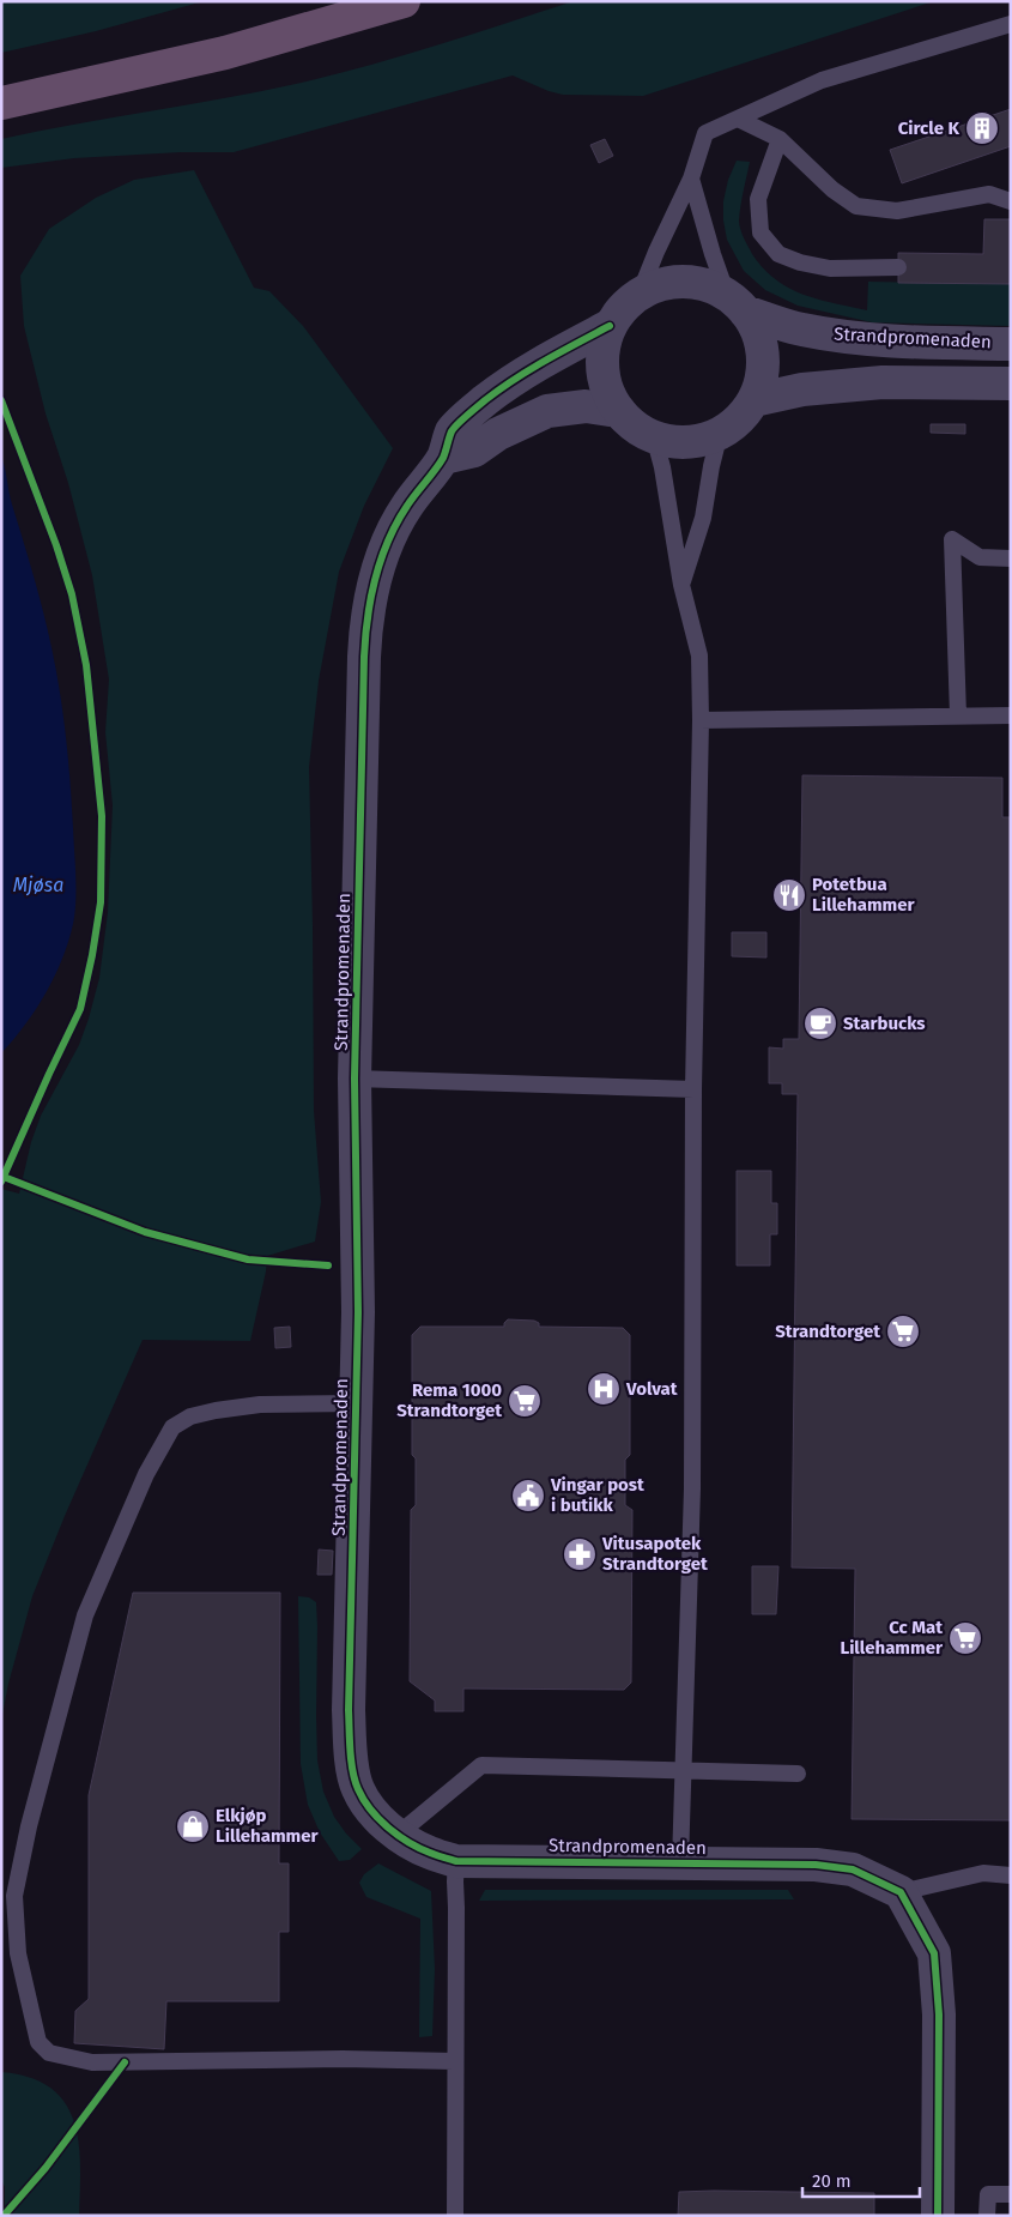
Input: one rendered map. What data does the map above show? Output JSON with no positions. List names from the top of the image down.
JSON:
{
  "streets": {
    "street": ["Strandpromenaden"]
  },
  "water": ["Mjøsa"],
  "places": {
    "building": ["Circle K"],
    "restaurant": ["Potetbua Lillehammer"],
    "cafe": ["Starbucks"],
    "supermarket": ["Strandtorget", "Rema 1000 Strandtorget", "Cc Mat Lillehammer"],
    "hospital": ["Volvat"],
    "public building": ["Vingar post i butikk"],
    "pharmacy": ["Vitusapotek Strandtorget"],
    "shop": ["Elkjøp Lillehammer"]
  },
  "scale_bar": "20 m"
}
